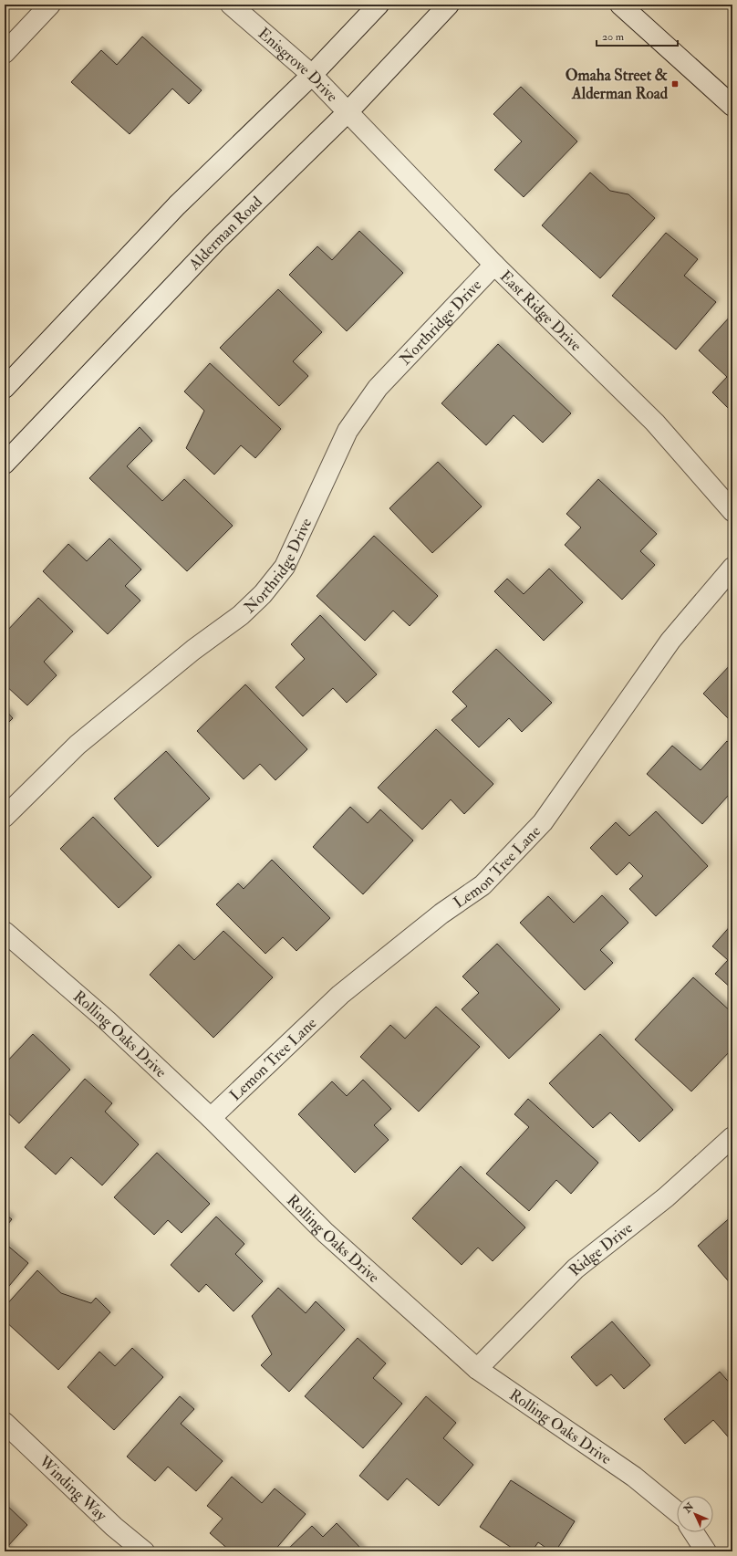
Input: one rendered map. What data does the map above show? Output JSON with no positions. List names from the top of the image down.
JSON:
{
  "streets": {
    "street": [
      "Enisgrove Drive",
      "Alderman Road",
      "East Ridge Drive",
      "Northridge Drive",
      "Lemon Tree Lane",
      "Rolling Oaks Drive",
      "Ridge Drive",
      "Winding Way"
    ]
  },
  "crossings": [
    ["Enisgrove Drive", "Alderman Road"],
    ["Enisgrove Drive", "East Ridge Drive"],
    ["Alderman Road", "East Ridge Drive"],
    ["East Ridge Drive", "Northridge Drive"],
    ["Lemon Tree Lane", "Rolling Oaks Drive"],
    ["Rolling Oaks Drive", "Ridge Drive"]
  ],
  "places": {
    "transit": ["Omaha Street & Alderman Road"]
  },
  "scale_bar": "20 m",
  "north": "top left"
}
